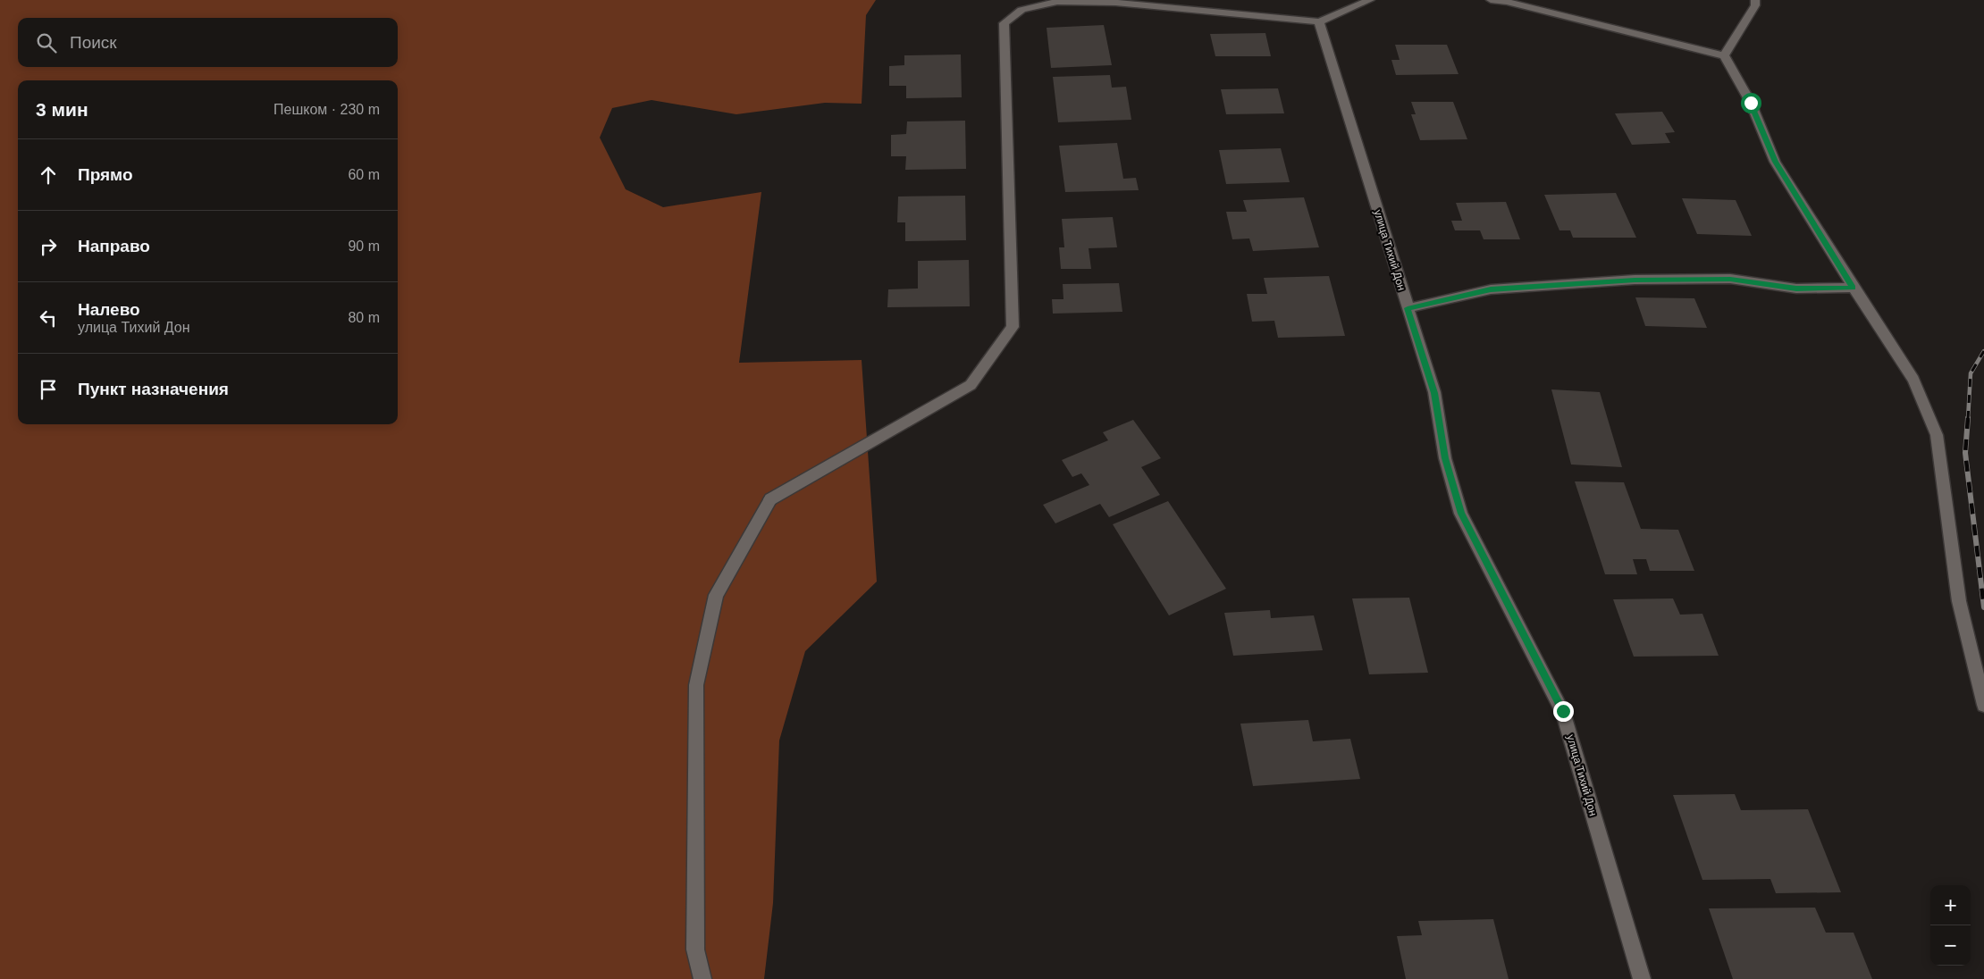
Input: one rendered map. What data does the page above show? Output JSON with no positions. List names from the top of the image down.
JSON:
{
  "streets": {
    "street": ["улица Тихий Дон"]
  },
  "page": {
    "search": "Поиск",
    "heading": ["3 мин", "Пешком · 230 m"],
    "list": [
      ["Прямо", "60 m"],
      ["Направо", "90 m"],
      ["Налево", "улица Тихий Дон", "80 m"],
      "Пункт назначения"
    ],
    "map_buttons": ["+", "−"]
  }
}
